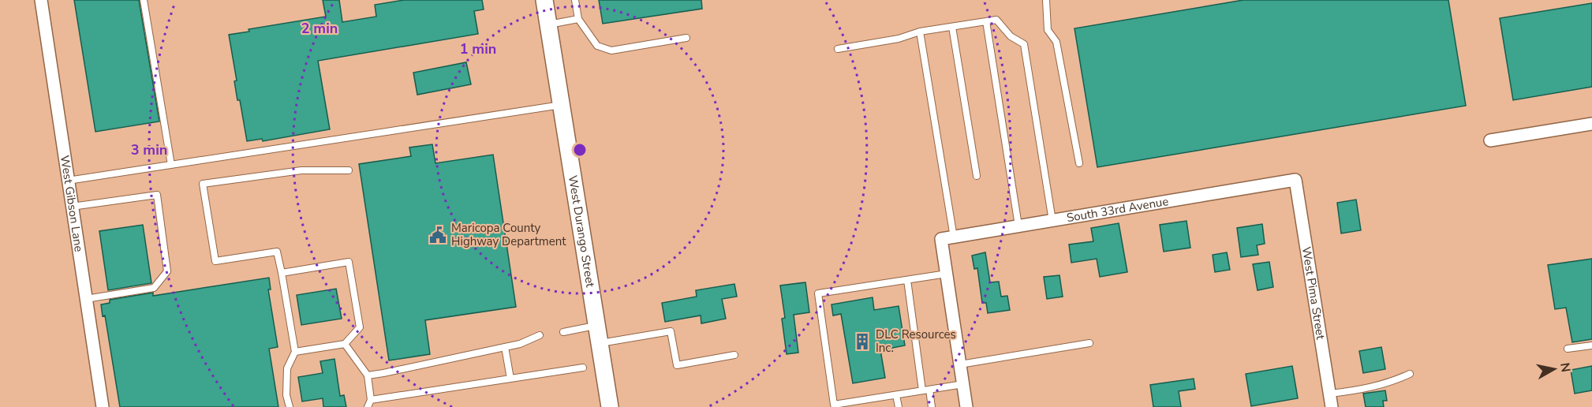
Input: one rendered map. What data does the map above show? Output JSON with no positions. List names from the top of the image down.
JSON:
{
  "streets": {
    "street": [
      "West Gibson Lane",
      "South 33rd Avenue",
      "West Durango Street",
      "West Pima Street"
    ]
  },
  "crossings": [
    ["South 33rd Avenue", "West Pima Street"]
  ],
  "places": {
    "public building": ["Maricopa County Highway Department"],
    "building": ["DLC Resources Inc."]
  },
  "north": "right",
  "rings": ["2 min", "1 min", "3 min"]
}
